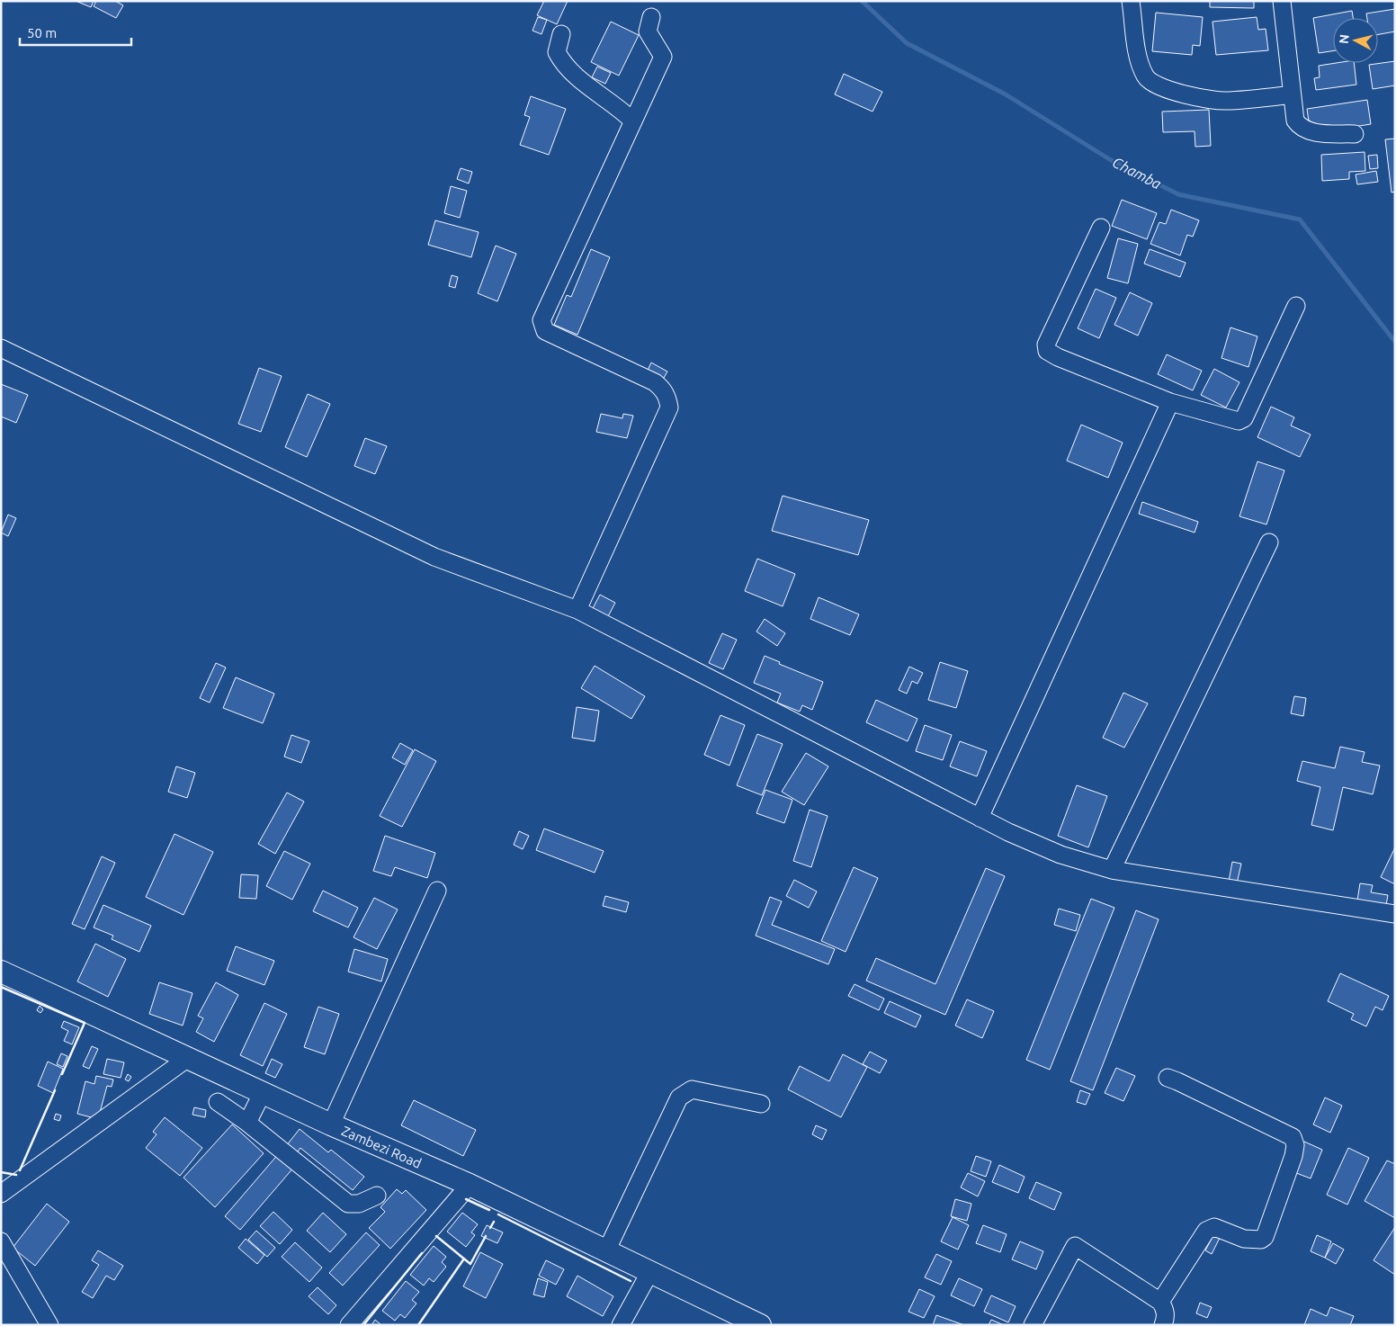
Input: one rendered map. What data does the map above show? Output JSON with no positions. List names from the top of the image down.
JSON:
{
  "streets": {
    "main road": ["Zambezi Road"]
  },
  "water": ["Chamba"],
  "scale_bar": "50 m",
  "north": "left"
}
